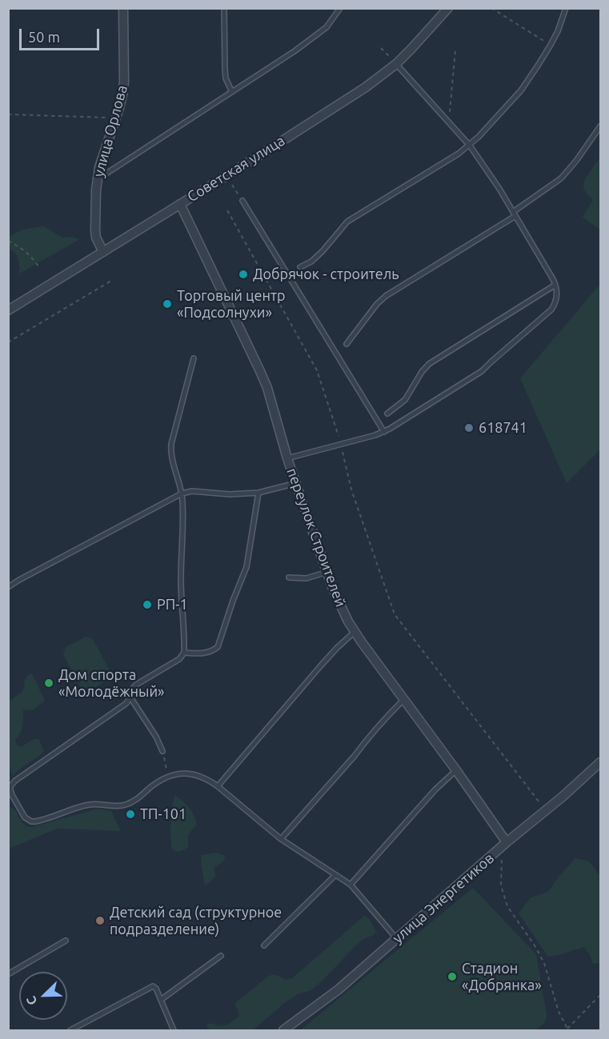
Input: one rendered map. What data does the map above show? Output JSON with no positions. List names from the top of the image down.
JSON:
{
  "streets": {
    "street": [
      "улица Орлова",
      "Советская улица",
      "переулок Строителей",
      "улица Энергетиков"
    ]
  },
  "crossings": [
    ["улица Орлова", "Советская улица"],
    ["Советская улица", "переулок Строителей"],
    ["переулок Строителей", "улица Энергетиков"]
  ],
  "places": [
    "Добрячок - строитель",
    "Торговый центр «Подсолнухи»",
    "618741",
    "РП-1",
    "Дом спорта «Молодёжный»",
    "ТП-101",
    "Детский сад (структурное подразделение)",
    "Стадион «Добрянка»"
  ],
  "scale_bar": "50 m",
  "north": "bottom left"
}
